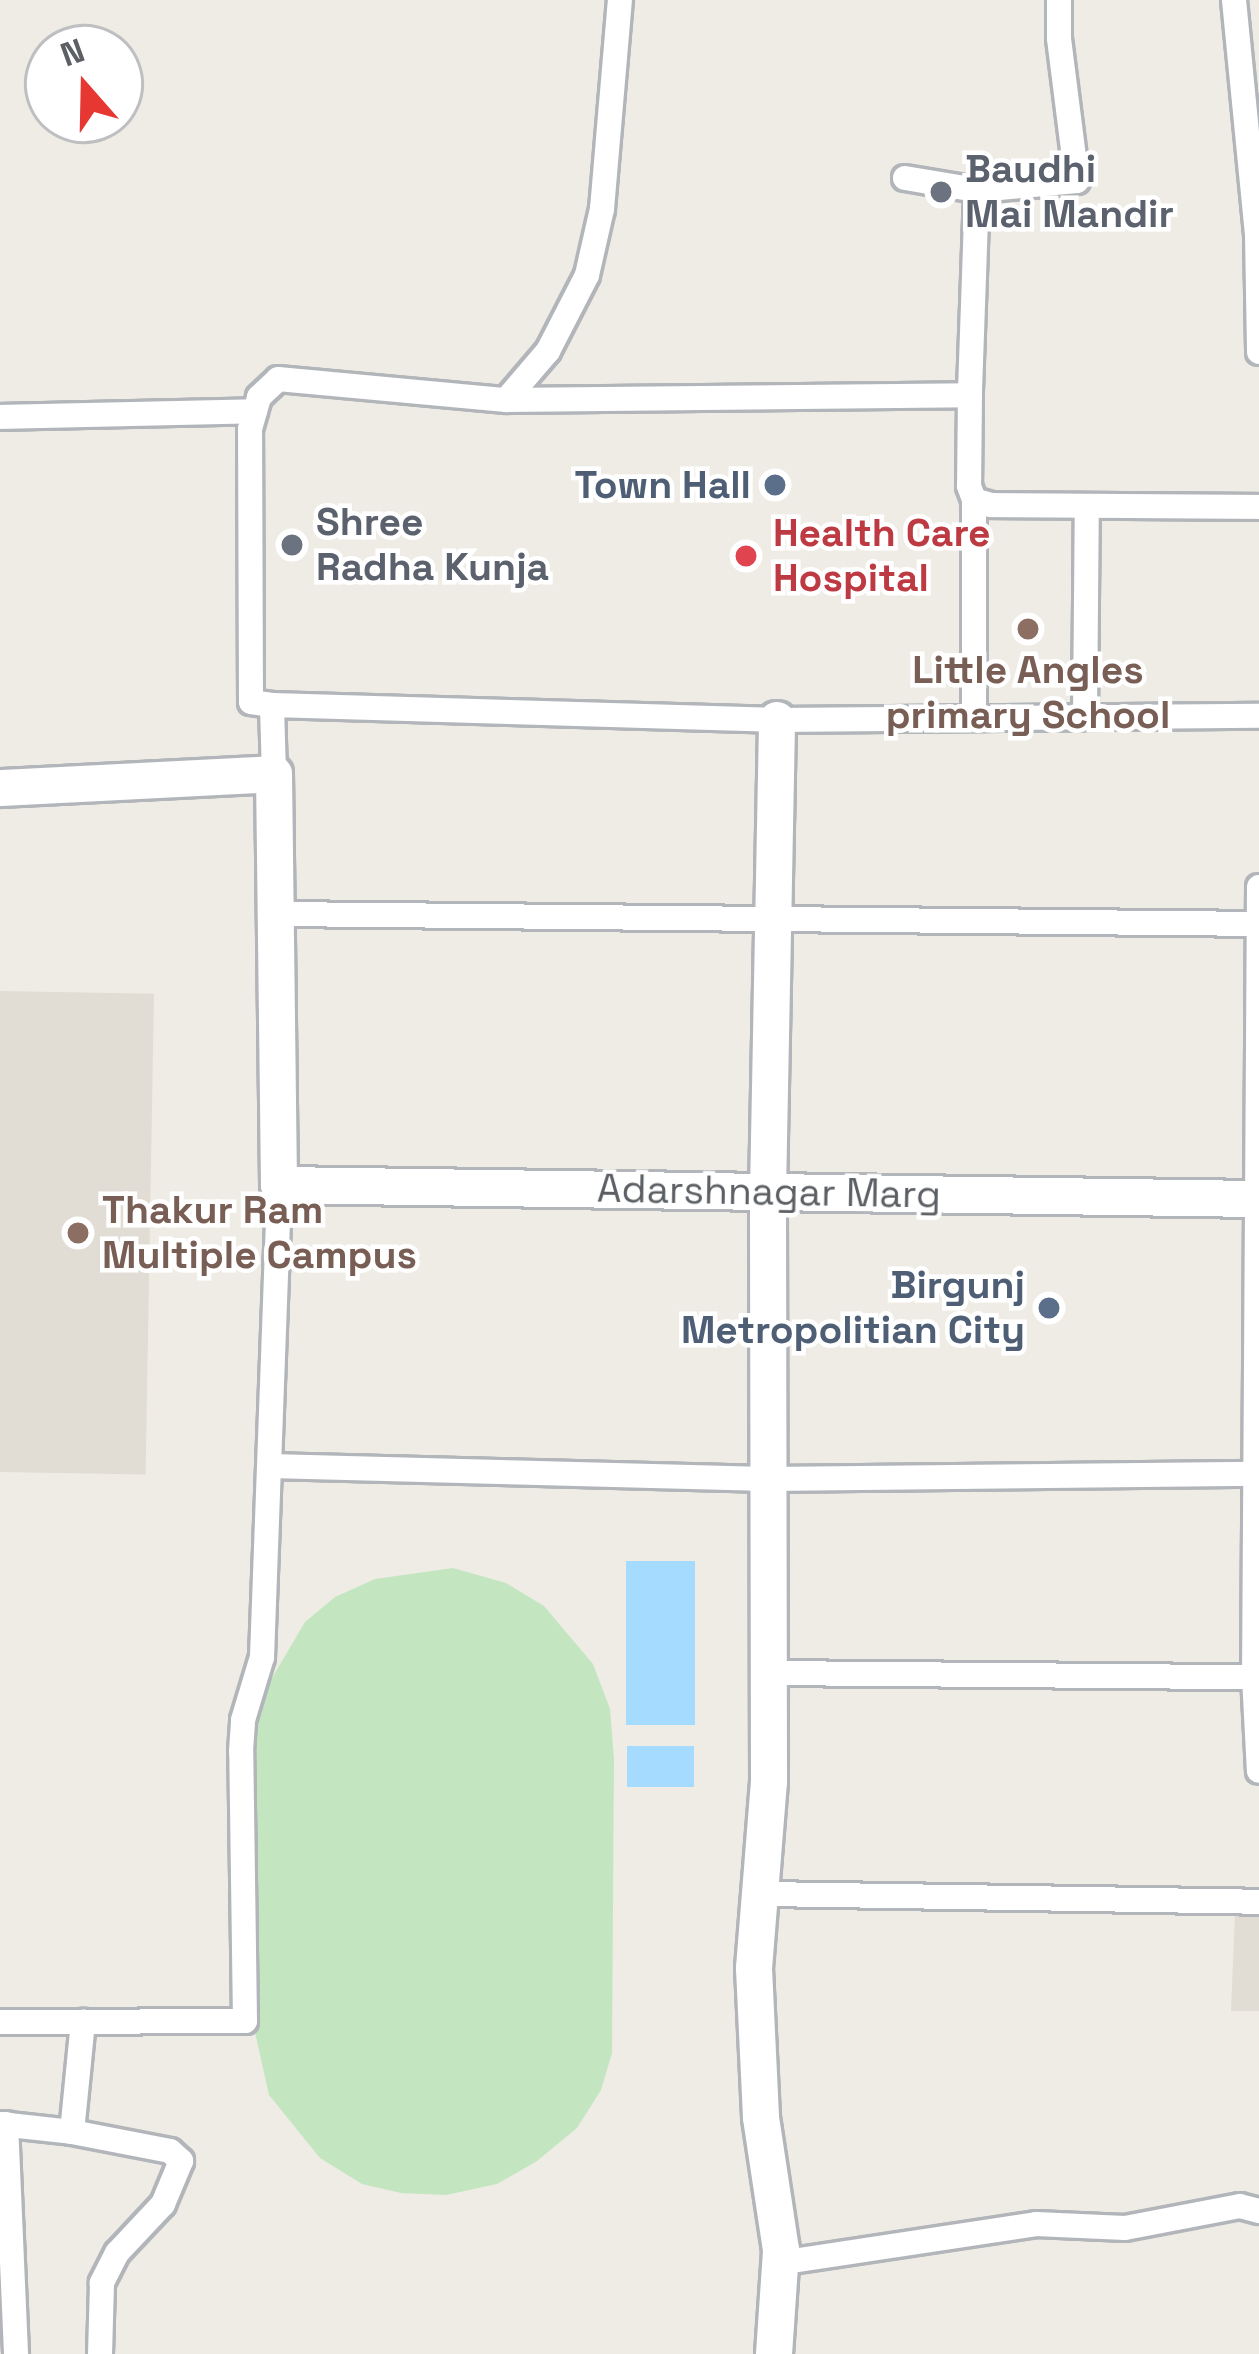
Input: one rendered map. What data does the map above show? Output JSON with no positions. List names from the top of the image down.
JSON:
{
  "streets": {
    "street": ["Adarshnagar Marg"]
  },
  "places": [
    "Baudhi Mai Mandir",
    "Town Hall",
    "Shree Radha Kunja",
    "Health Care Hospital",
    "Little Angles primary School",
    "Thakur Ram Multiple Campus",
    "Birgunj Metropolitian City"
  ],
  "north": "top"
}
